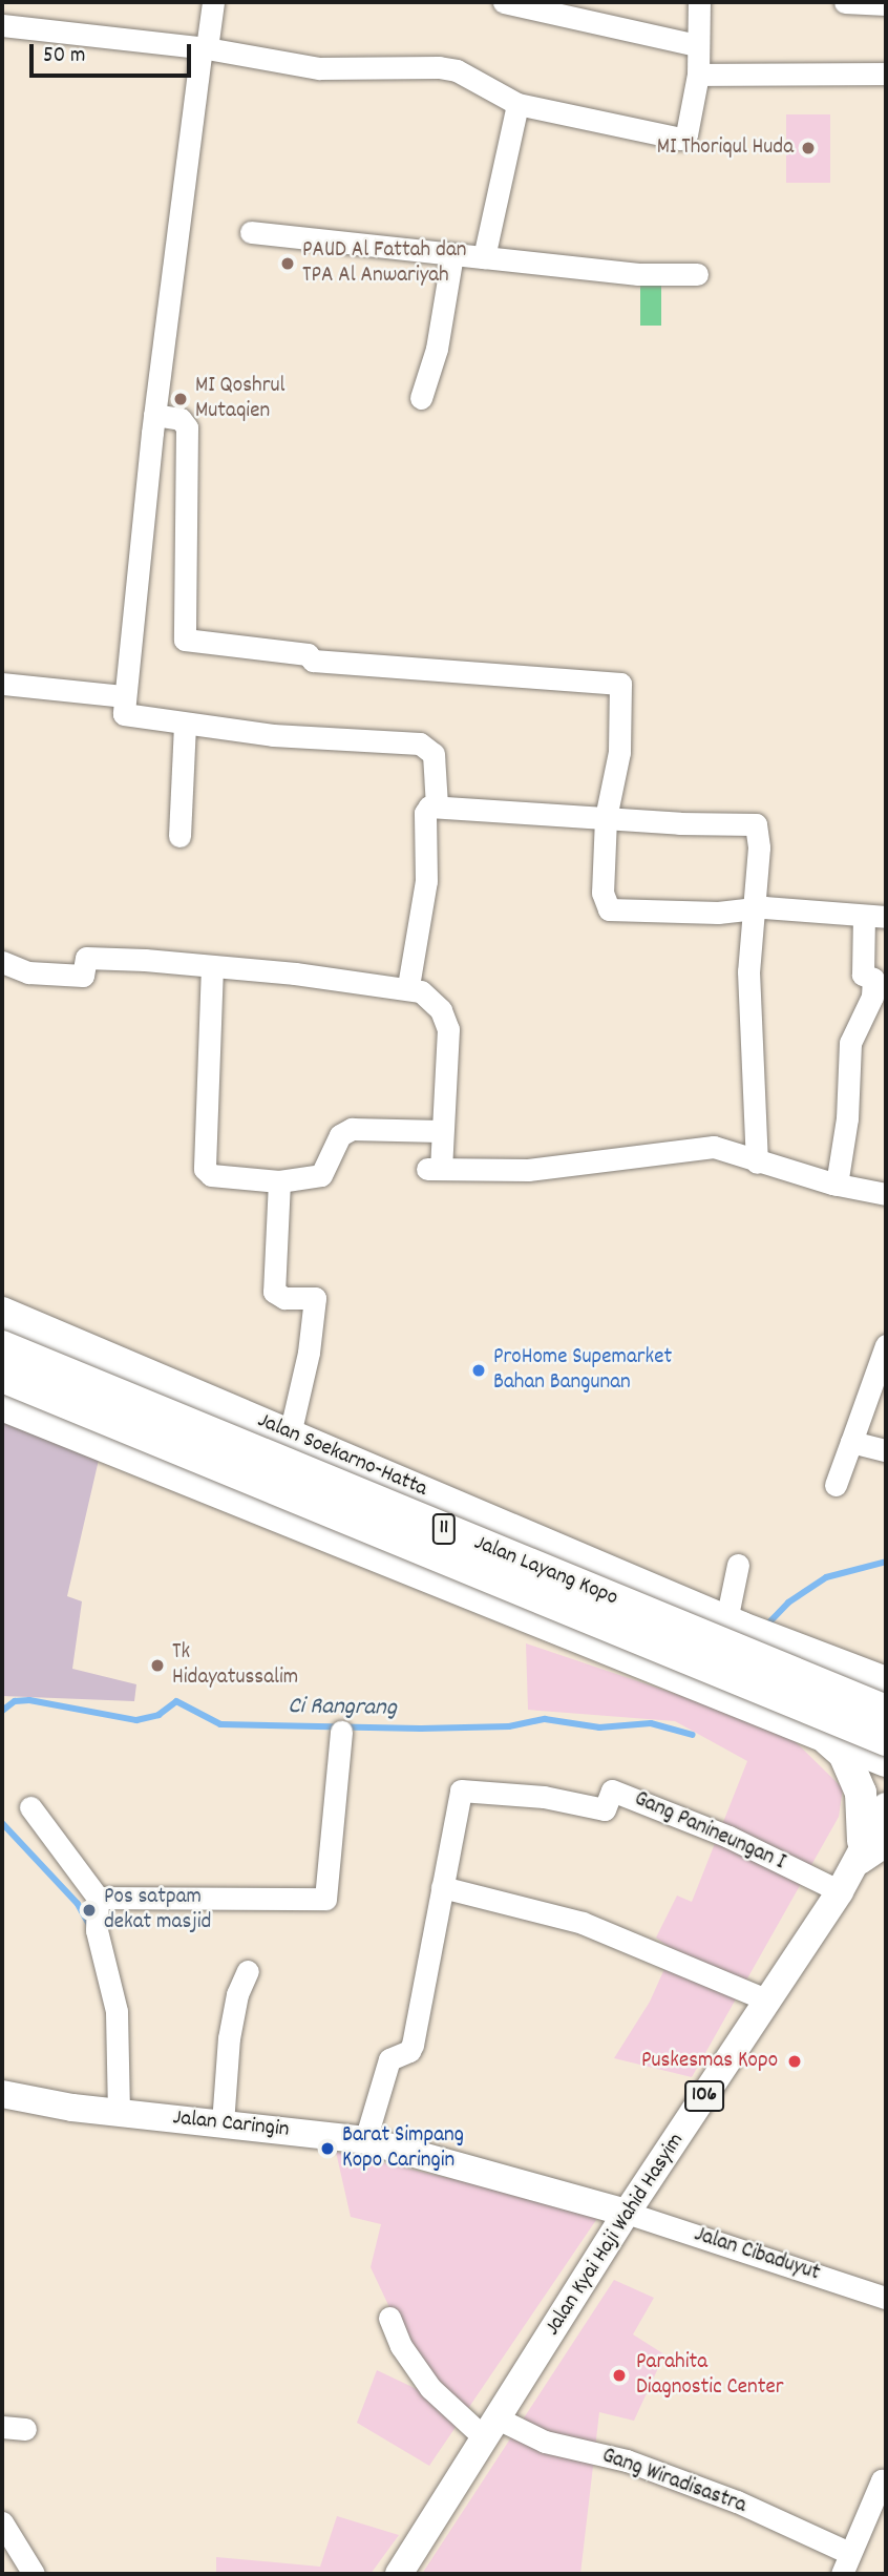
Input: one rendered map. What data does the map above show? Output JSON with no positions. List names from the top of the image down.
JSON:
{
  "streets": {
    "highway": ["Jalan Soekarno-Hatta", "11", "Jalan Layang Kopo"],
    "main road": ["106", "Jalan Caringin", "Jalan Kyai Haji Wahid Hasyim"],
    "street": ["Gang Panineungan I", "Jalan Cibaduyut", "Gang Wiradisastra"]
  },
  "crossings": [
    ["Gang Panineungan I", "Jalan Kyai Haji Wahid Hasyim"],
    ["Jalan Caringin", "Jalan Kyai Haji Wahid Hasyim"],
    ["Jalan Caringin", "Jalan Cibaduyut"],
    ["Jalan Kyai Haji Wahid Hasyim", "Jalan Cibaduyut"],
    ["Jalan Kyai Haji Wahid Hasyim", "Gang Wiradisastra"]
  ],
  "water": ["Ci Rangrang"],
  "places": [
    "MI Thoriqul Huda",
    "PAUD Al Fattah dan TPA Al Anwariyah",
    "MI Qoshrul Mutaqien",
    "ProHome Supemarket Bahan Bangunan",
    "Tk Hidayatussalim",
    "Pos satpam dekat masjid",
    "Puskesmas Kopo",
    "Barat Simpang Kopo Caringin",
    "Parahita Diagnostic Center"
  ],
  "scale_bar": "50 m"
}
